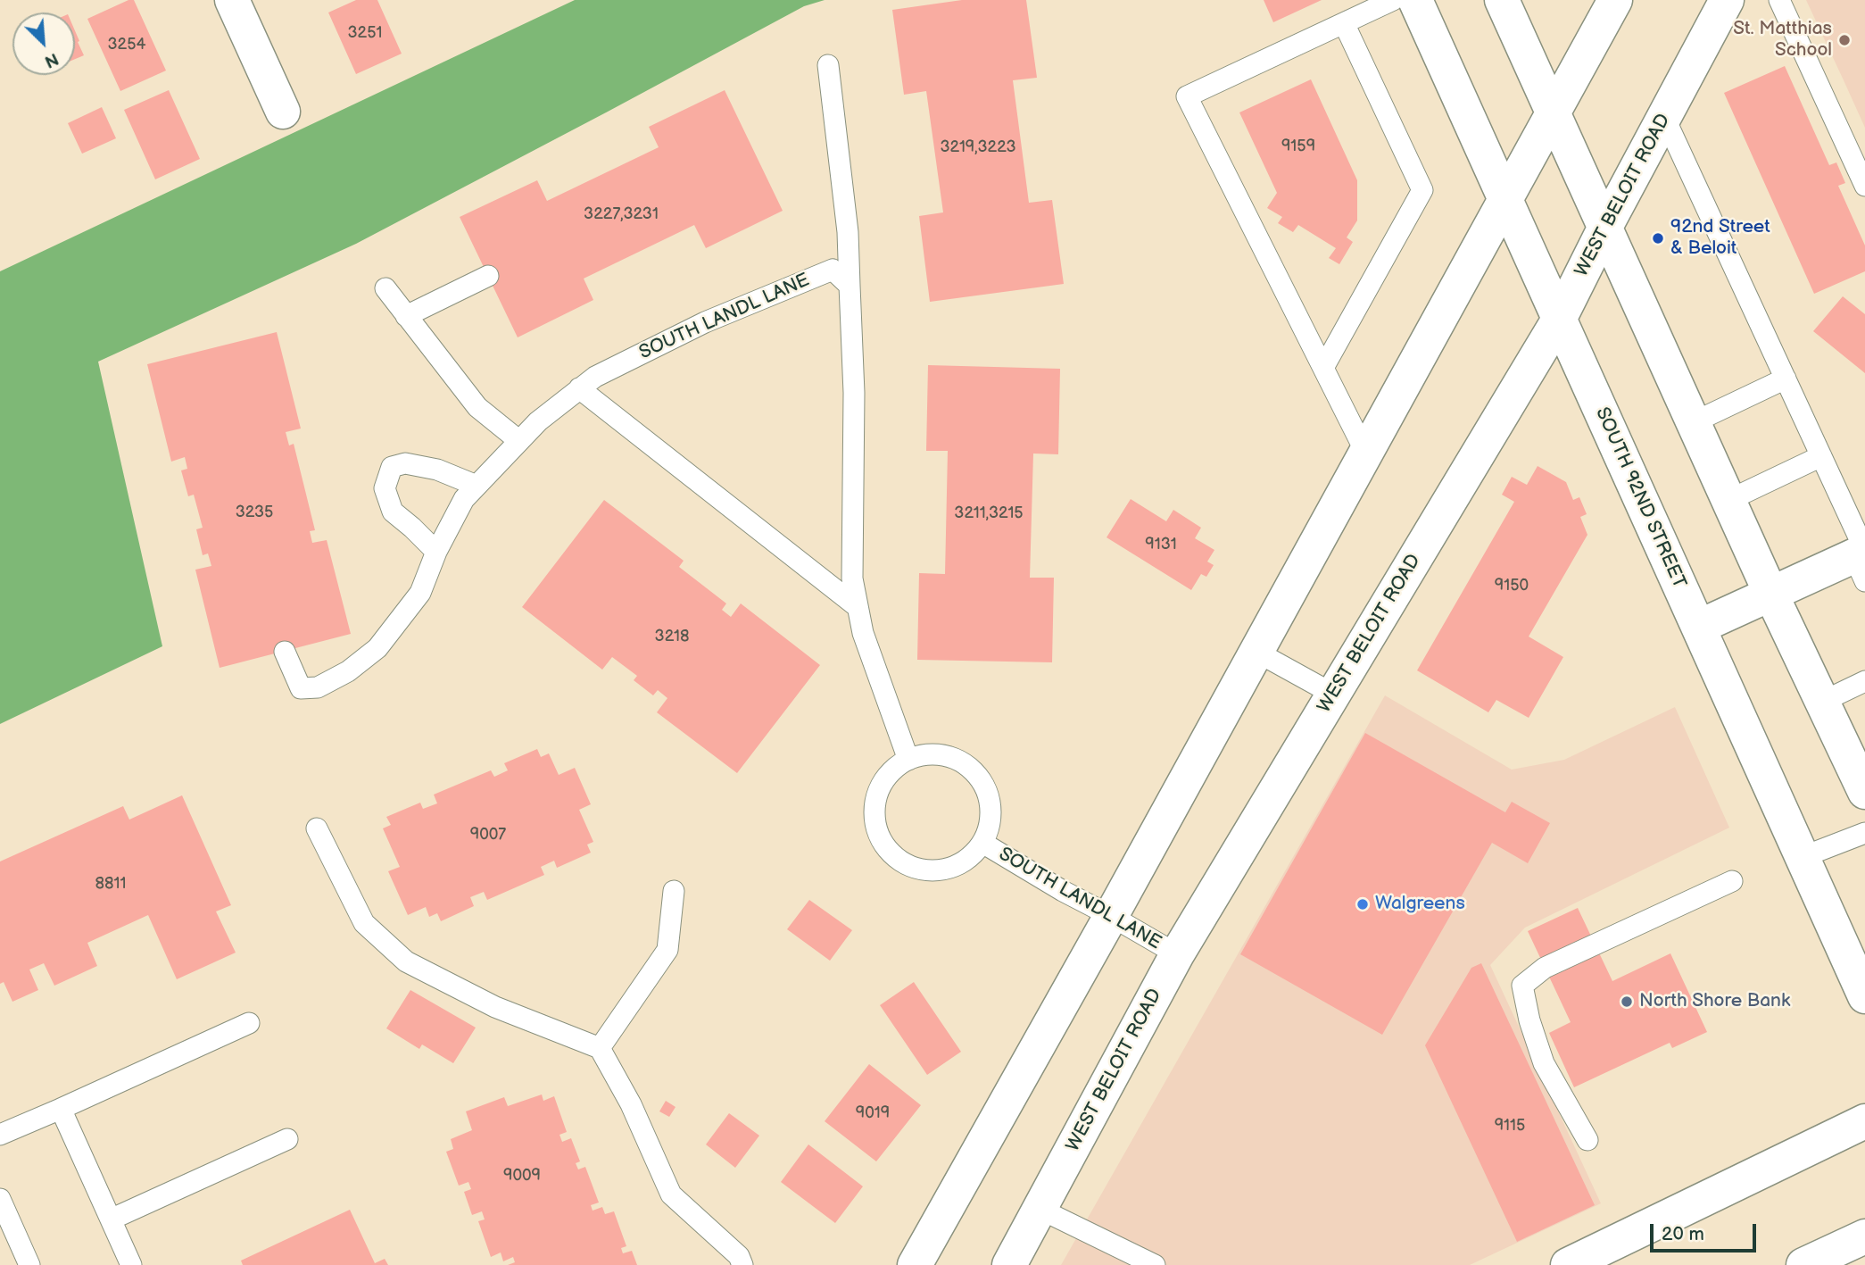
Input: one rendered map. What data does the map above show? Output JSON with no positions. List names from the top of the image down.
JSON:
{
  "streets": {
    "main road": ["WEST BELOIT ROAD", "SOUTH 92ND STREET"],
    "lane": ["SOUTH LANDL LANE"]
  },
  "crossings": [
    ["WEST BELOIT ROAD", "SOUTH LANDL LANE"],
    ["WEST BELOIT ROAD", "SOUTH 92ND STREET"]
  ],
  "places": [
    "St. Matthias School",
    "92nd Street & Beloit",
    "Walgreens",
    "North Shore Bank"
  ],
  "house_numbers": [
    "3251",
    "3254",
    "9159",
    "3219,3223",
    "3227,3231",
    "3235",
    "3211,3215",
    "9131",
    "9150",
    "3218",
    "9007",
    "8811",
    "9019",
    "9115",
    "9009"
  ],
  "scale_bar": "20 m",
  "north": "bottom right"
}
